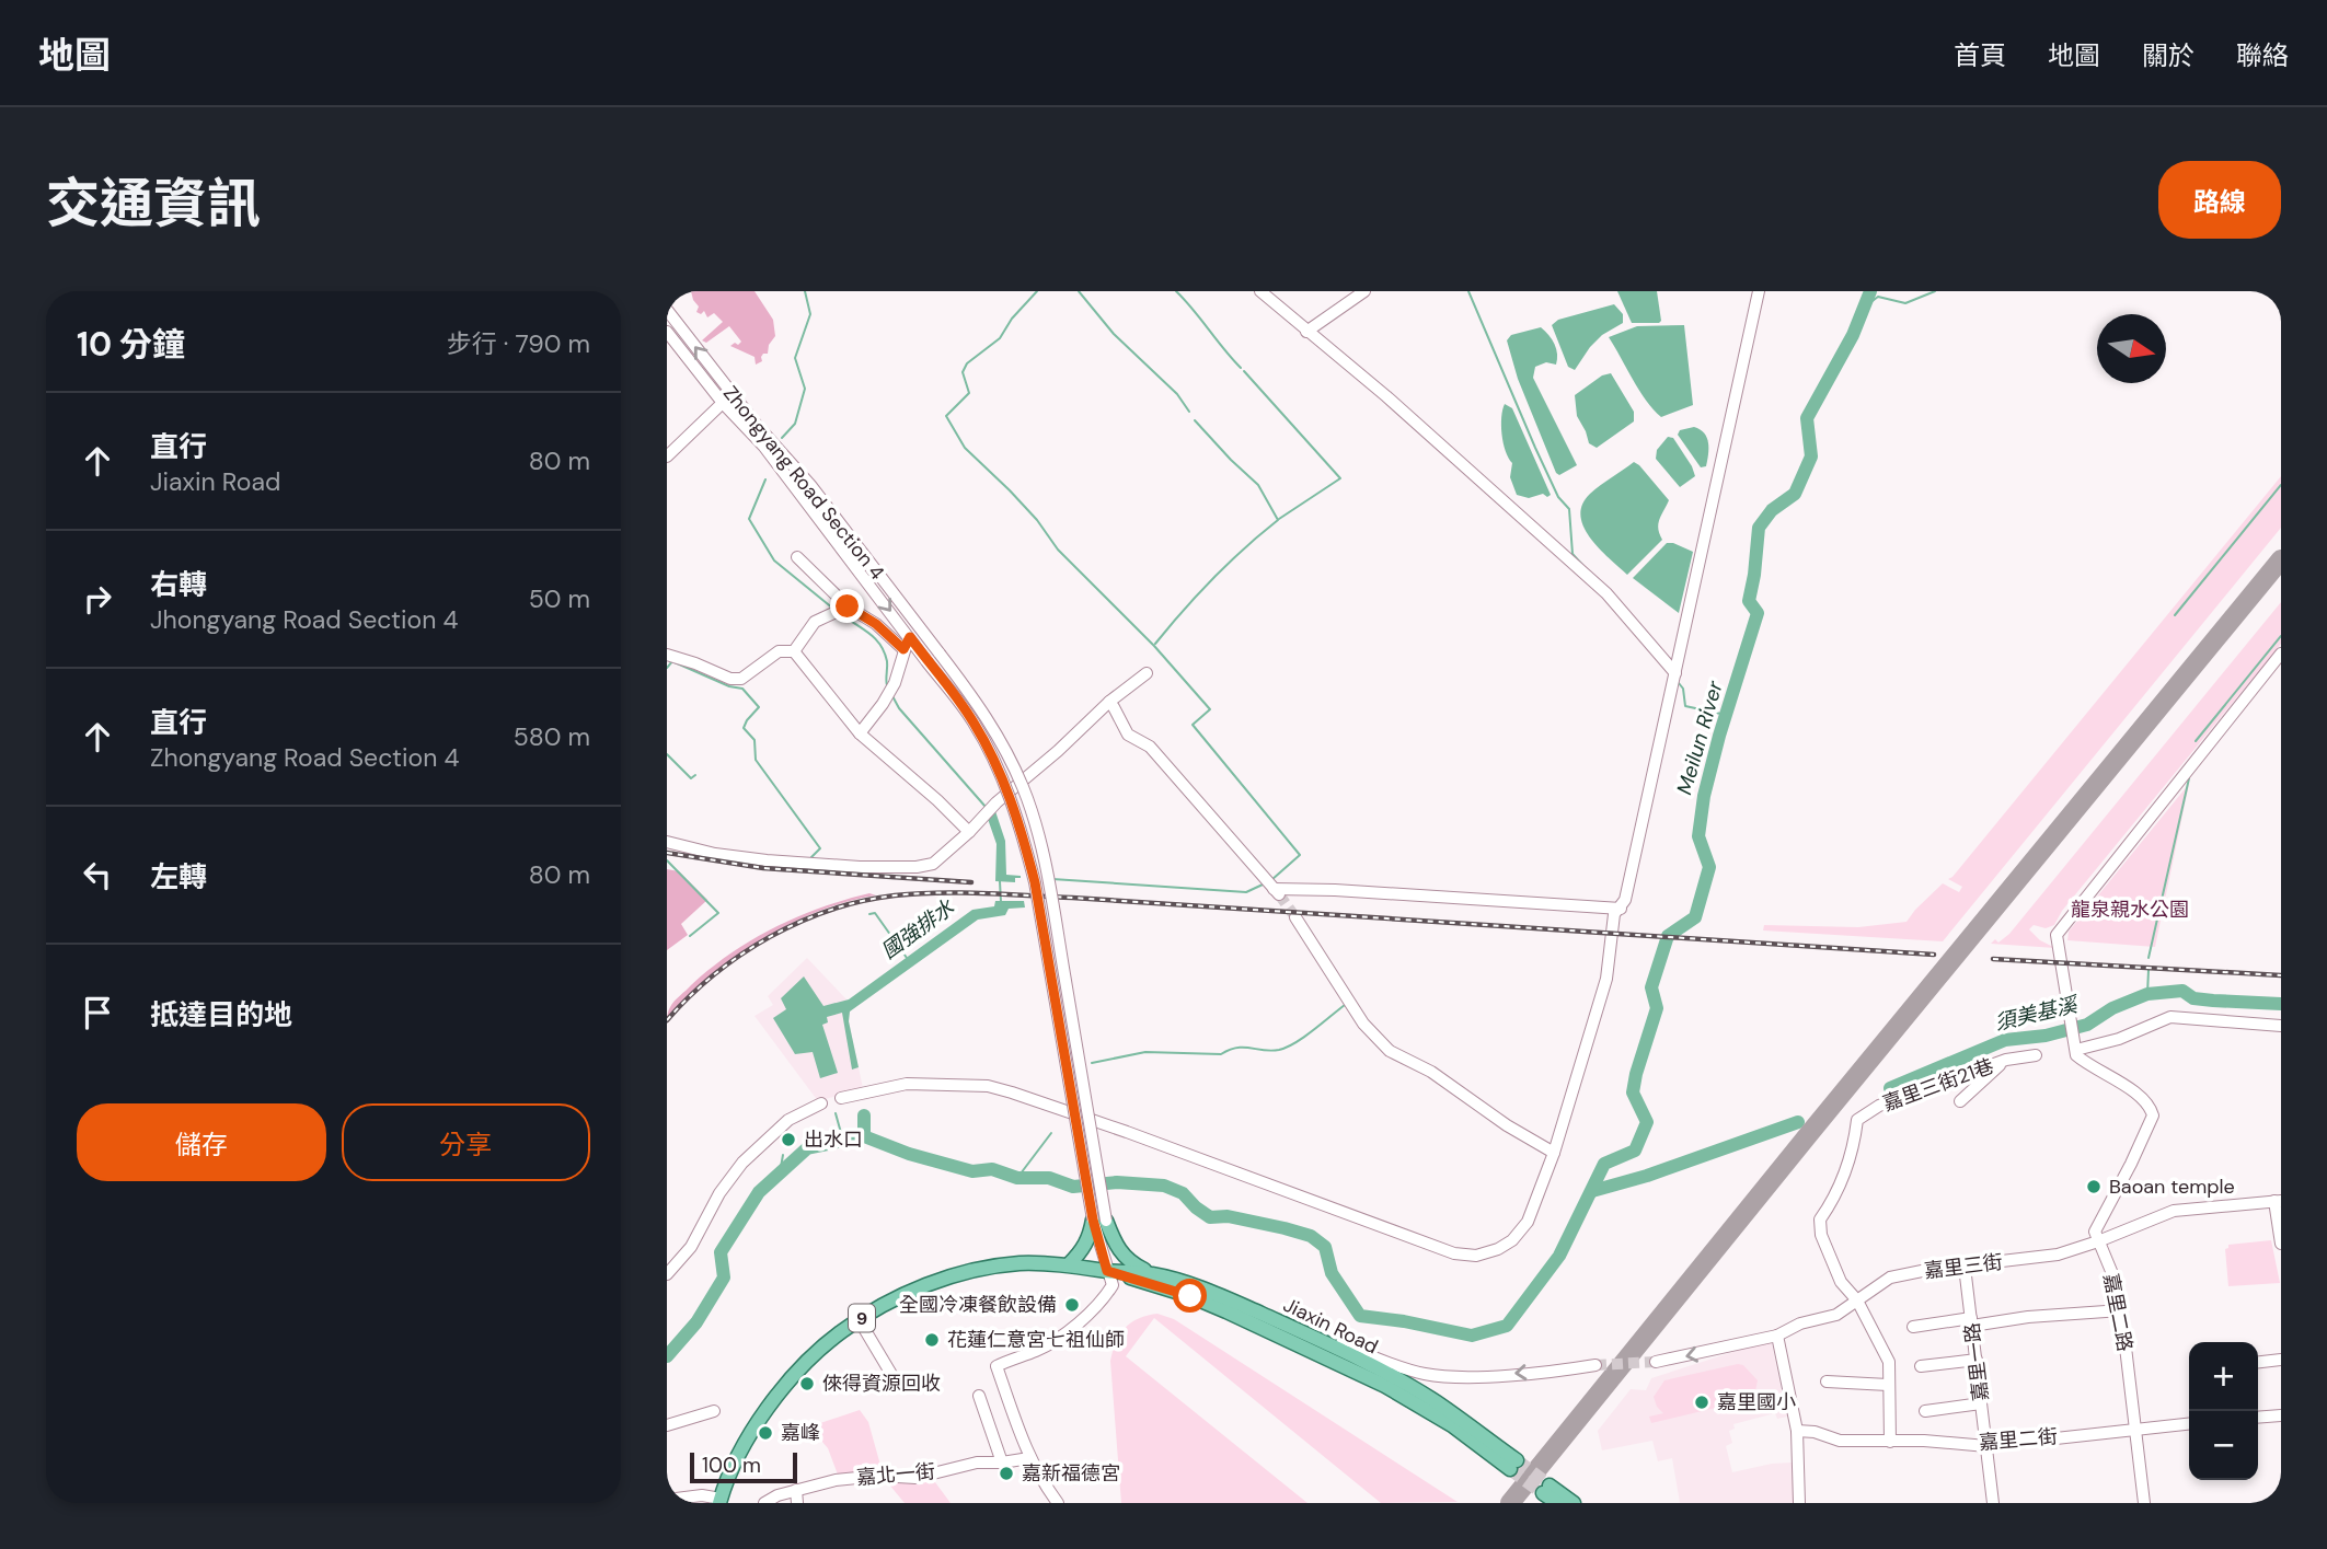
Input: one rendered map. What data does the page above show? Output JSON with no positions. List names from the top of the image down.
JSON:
{
  "streets": {
    "main road": ["9", "Jiaxin Road"],
    "street": [
      "Zhongyang Road Section 4",
      "嘉里三街21巷",
      "嘉里三街",
      "嘉里二路",
      "嘉里一路",
      "嘉里二街",
      "嘉北一街"
    ]
  },
  "crossings": [
    ["嘉里三街21巷", "嘉里三街"],
    ["嘉里三街", "嘉里二路"],
    ["嘉里三街", "嘉里一路"],
    ["嘉里二路", "嘉里二街"],
    ["嘉里一路", "嘉里二街"]
  ],
  "water": ["Meilun River", "國強排水", "須美基溪"],
  "parks": ["龍泉親水公園"],
  "places": [
    "出水口",
    "Baoan temple",
    "全國冷凍餐飲設備",
    "花蓮仁意宮七祖仙師",
    "倈得資源回收",
    "嘉里國小",
    "嘉峰",
    "嘉新福德宮"
  ],
  "scale_bar": "100 m",
  "north": "right",
  "page": {
    "header": "地圖",
    "nav": [
      "首頁",
      "地圖",
      "關於",
      "聯絡"
    ],
    "title": "交通資訊",
    "buttons": [
      "路線",
      ["儲存", "分享"]
    ],
    "heading": ["10 分鐘", "步行 · 790 m"],
    "list": [
      ["直行", "Jiaxin Road", "80 m"],
      ["右轉", "Jhongyang Road Section 4", "50 m"],
      ["直行", "Zhongyang Road Section 4", "580 m"],
      ["左轉", "80 m"],
      "抵達目的地"
    ],
    "map_buttons": ["+", "−"],
    "scale": "100 m"
  }
}
